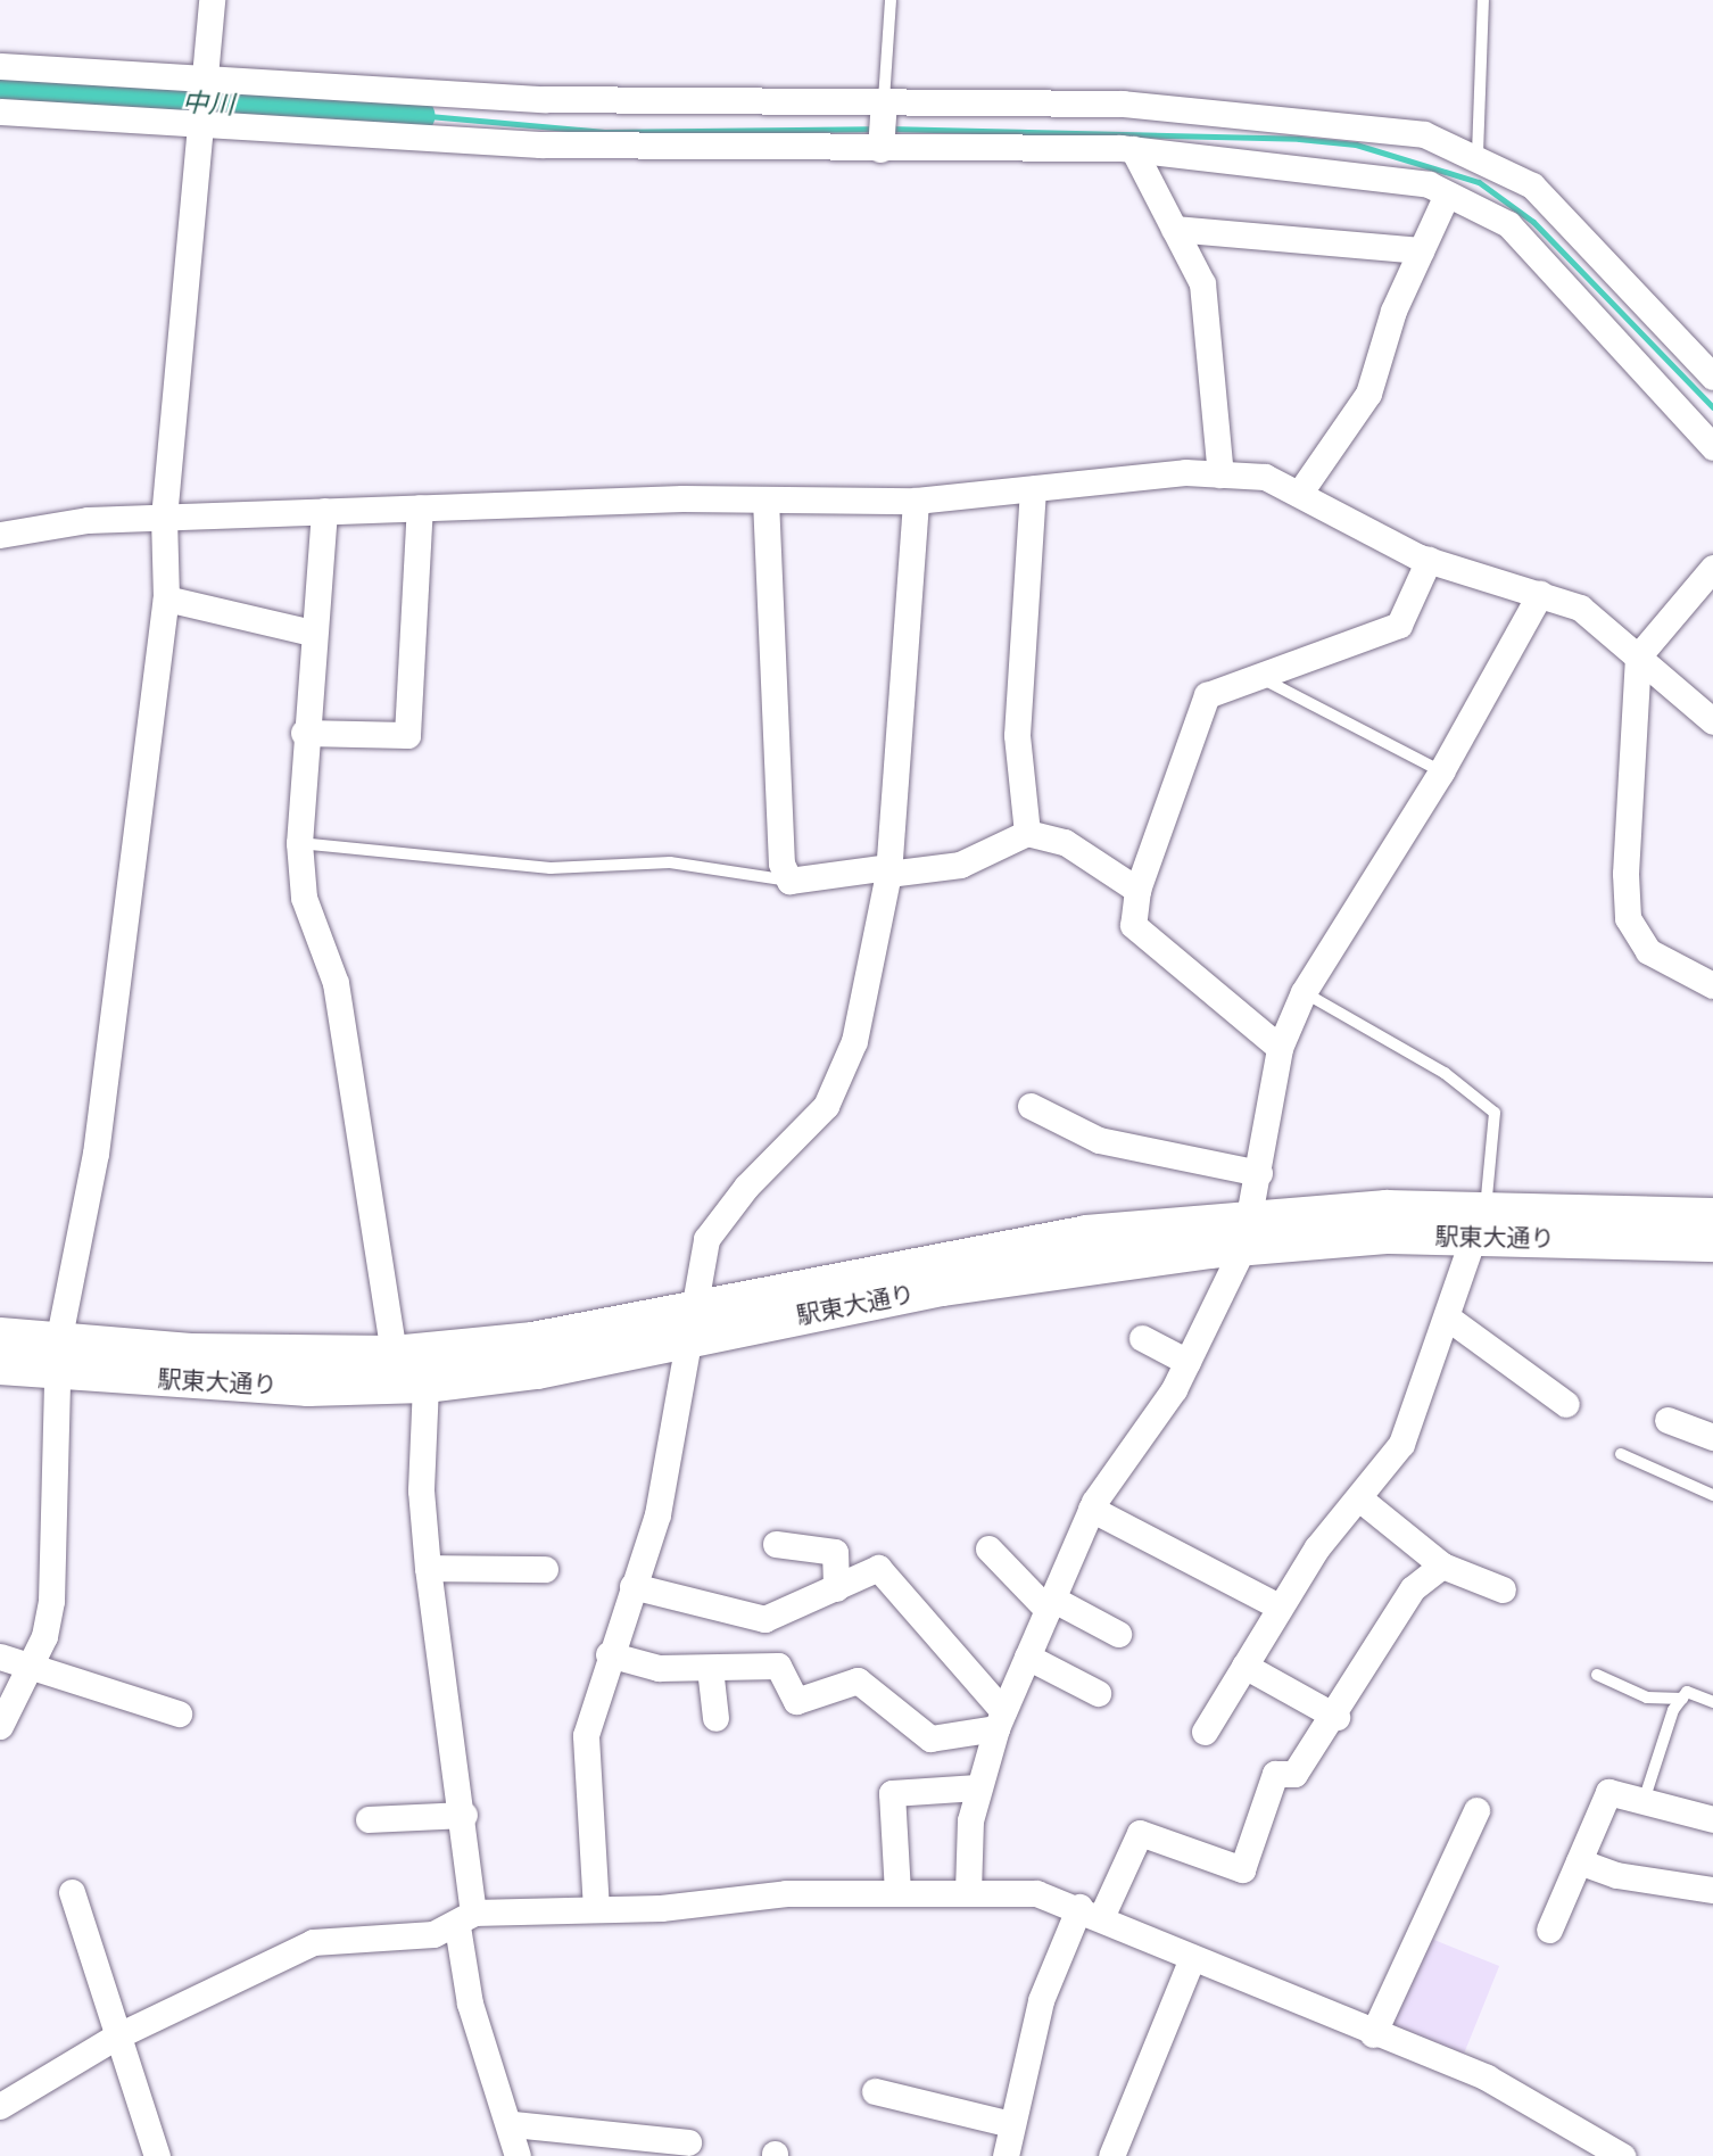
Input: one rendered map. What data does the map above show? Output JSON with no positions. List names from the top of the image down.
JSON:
{
  "streets": {
    "street": ["駅東大通り"]
  },
  "water": ["中川"]
}
